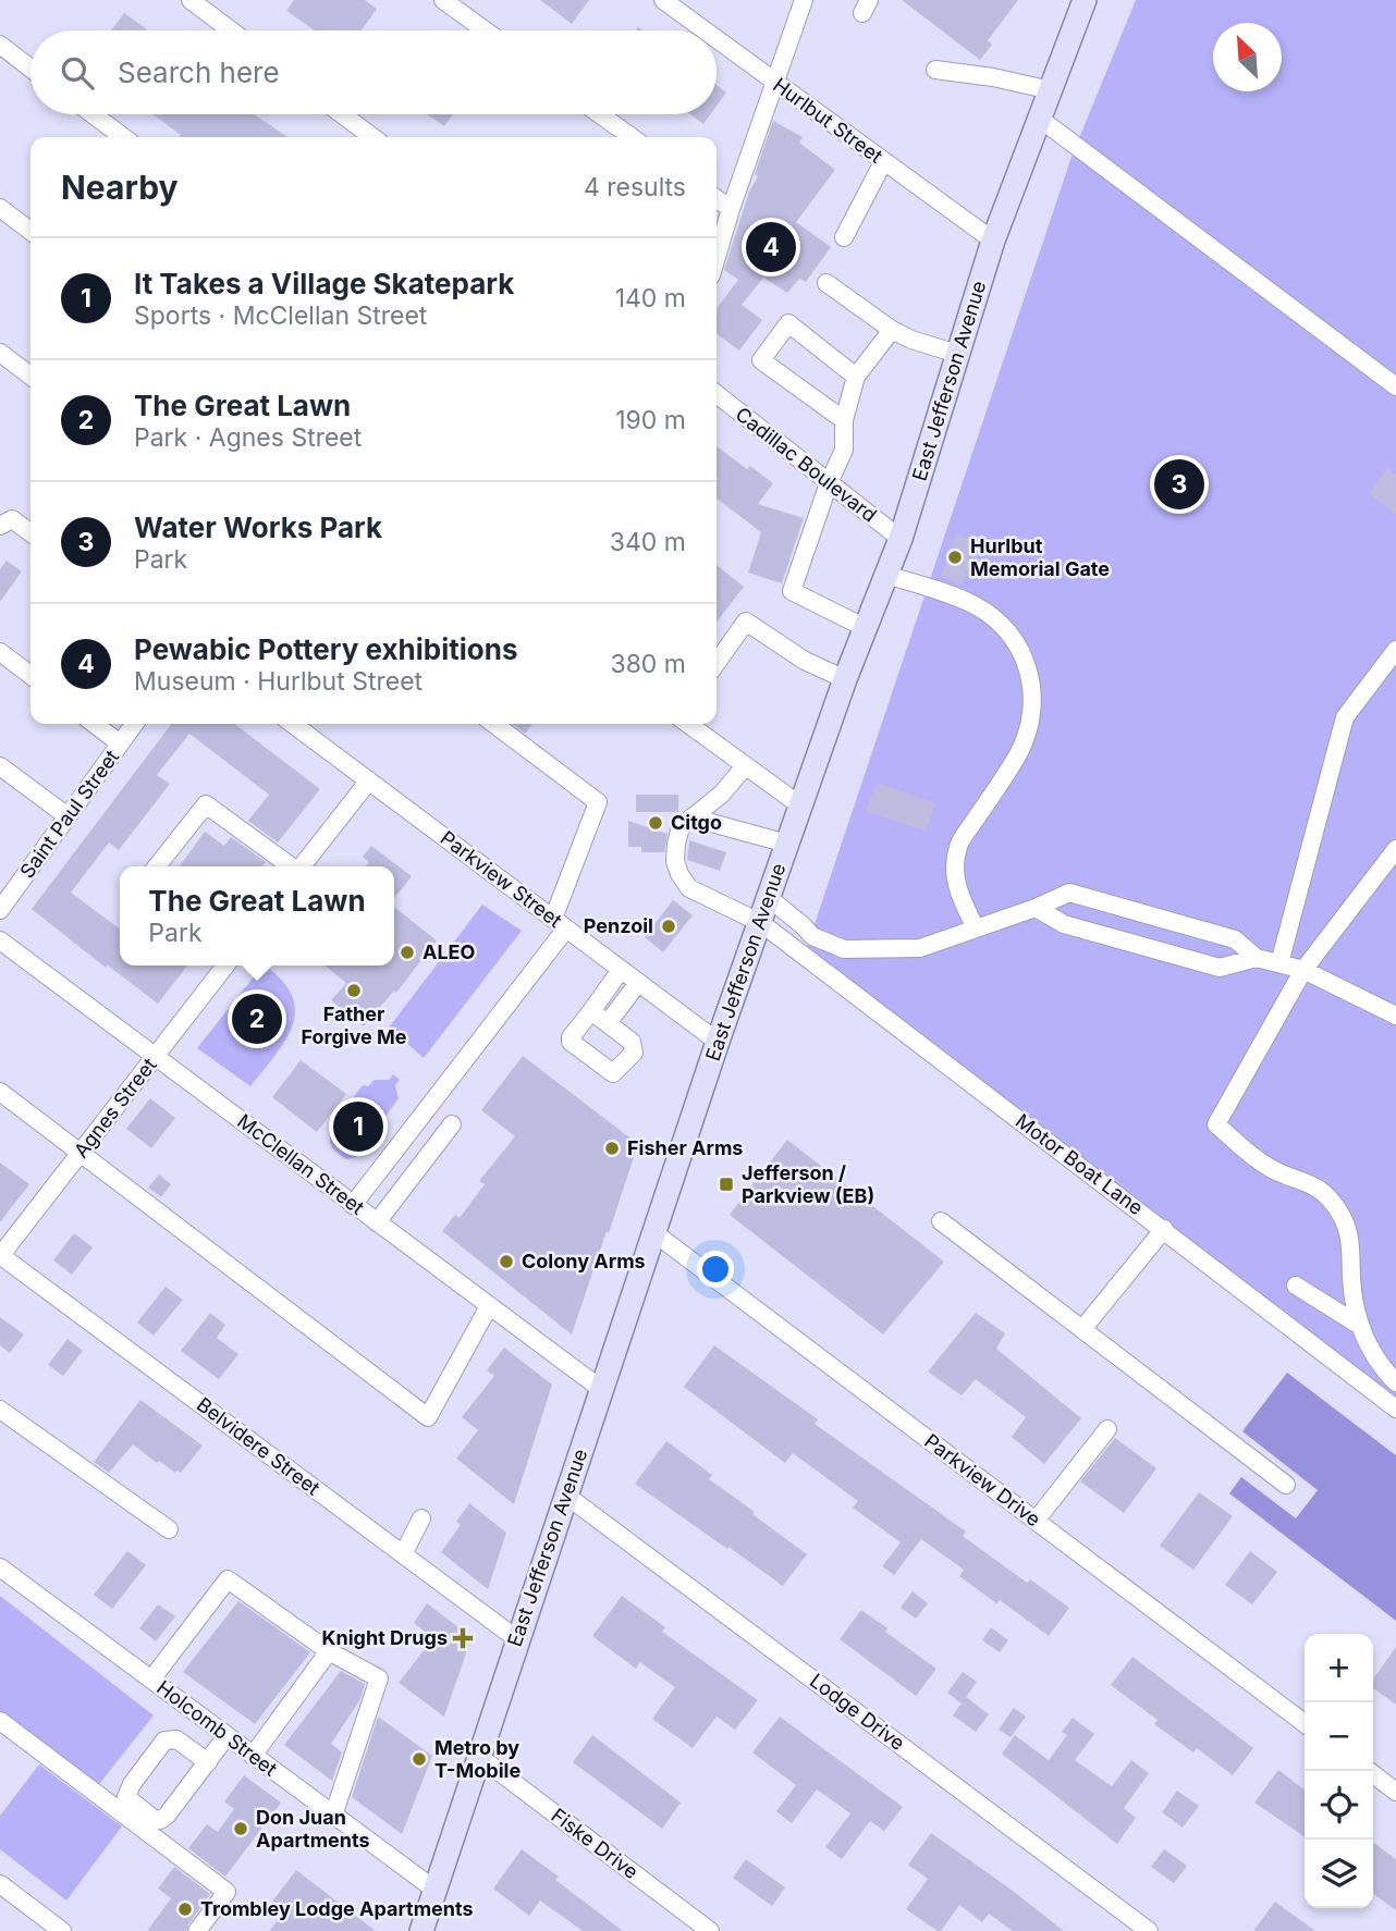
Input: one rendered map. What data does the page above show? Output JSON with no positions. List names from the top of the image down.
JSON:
{
  "streets": {
    "main road": ["East Jefferson Avenue"],
    "street": [
      "Hurlbut Street",
      "Cadillac Boulevard",
      "Saint Paul Street",
      "Parkview Street",
      "Agnes Street",
      "McClellan Street",
      "Motor Boat Lane",
      "Belvidere Street",
      "Parkview Drive",
      "Lodge Drive",
      "Holcomb Street",
      "Fiske Drive"
    ]
  },
  "crossings": [
    ["Hurlbut Street", "East Jefferson Avenue"],
    ["East Jefferson Avenue", "Cadillac Boulevard"],
    ["East Jefferson Avenue", "Parkview Street"],
    ["East Jefferson Avenue", "McClellan Street"],
    ["East Jefferson Avenue", "Motor Boat Lane"],
    ["East Jefferson Avenue", "Belvidere Street"],
    ["East Jefferson Avenue", "Parkview Drive"],
    ["East Jefferson Avenue", "Lodge Drive"],
    ["East Jefferson Avenue", "Holcomb Street"],
    ["East Jefferson Avenue", "Fiske Drive"],
    ["Agnes Street", "McClellan Street"],
    ["Agnes Street", "Belvidere Street"]
  ],
  "places": {
    "other": [
      "Hurlbut Memorial Gate",
      "Citgo",
      "Penzoil",
      "ALEO",
      "Father Forgive Me",
      "Fisher Arms",
      "Colony Arms",
      "Metro by T-Mobile",
      "Don Juan Apartments",
      "Trombley Lodge Apartments"
    ],
    "transit": ["Jefferson / Parkview (EB)"],
    "health": ["Knight Drugs"]
  },
  "north": "top left",
  "page": {
    "search": "Search here",
    "heading": ["Nearby", "4 results"],
    "pins": [
      "4",
      "3",
      "2",
      "1"
    ],
    "list": [
      {
        "mark": "1",
        "name": "It Takes a Village Skatepark",
        "note": "Sports · McClellan Street",
        "value": "140 m"
      },
      {
        "mark": "2",
        "name": "The Great Lawn",
        "note": "Park · Agnes Street",
        "value": "190 m"
      },
      {
        "mark": "3",
        "name": "Water Works Park",
        "note": "Park",
        "value": "340 m"
      },
      {
        "mark": "4",
        "name": "Pewabic Pottery exhibitions",
        "note": "Museum · Hurlbut Street",
        "value": "380 m"
      }
    ],
    "popup": ["The Great Lawn", "Park"],
    "map_buttons": ["+", "−"]
  }
}
